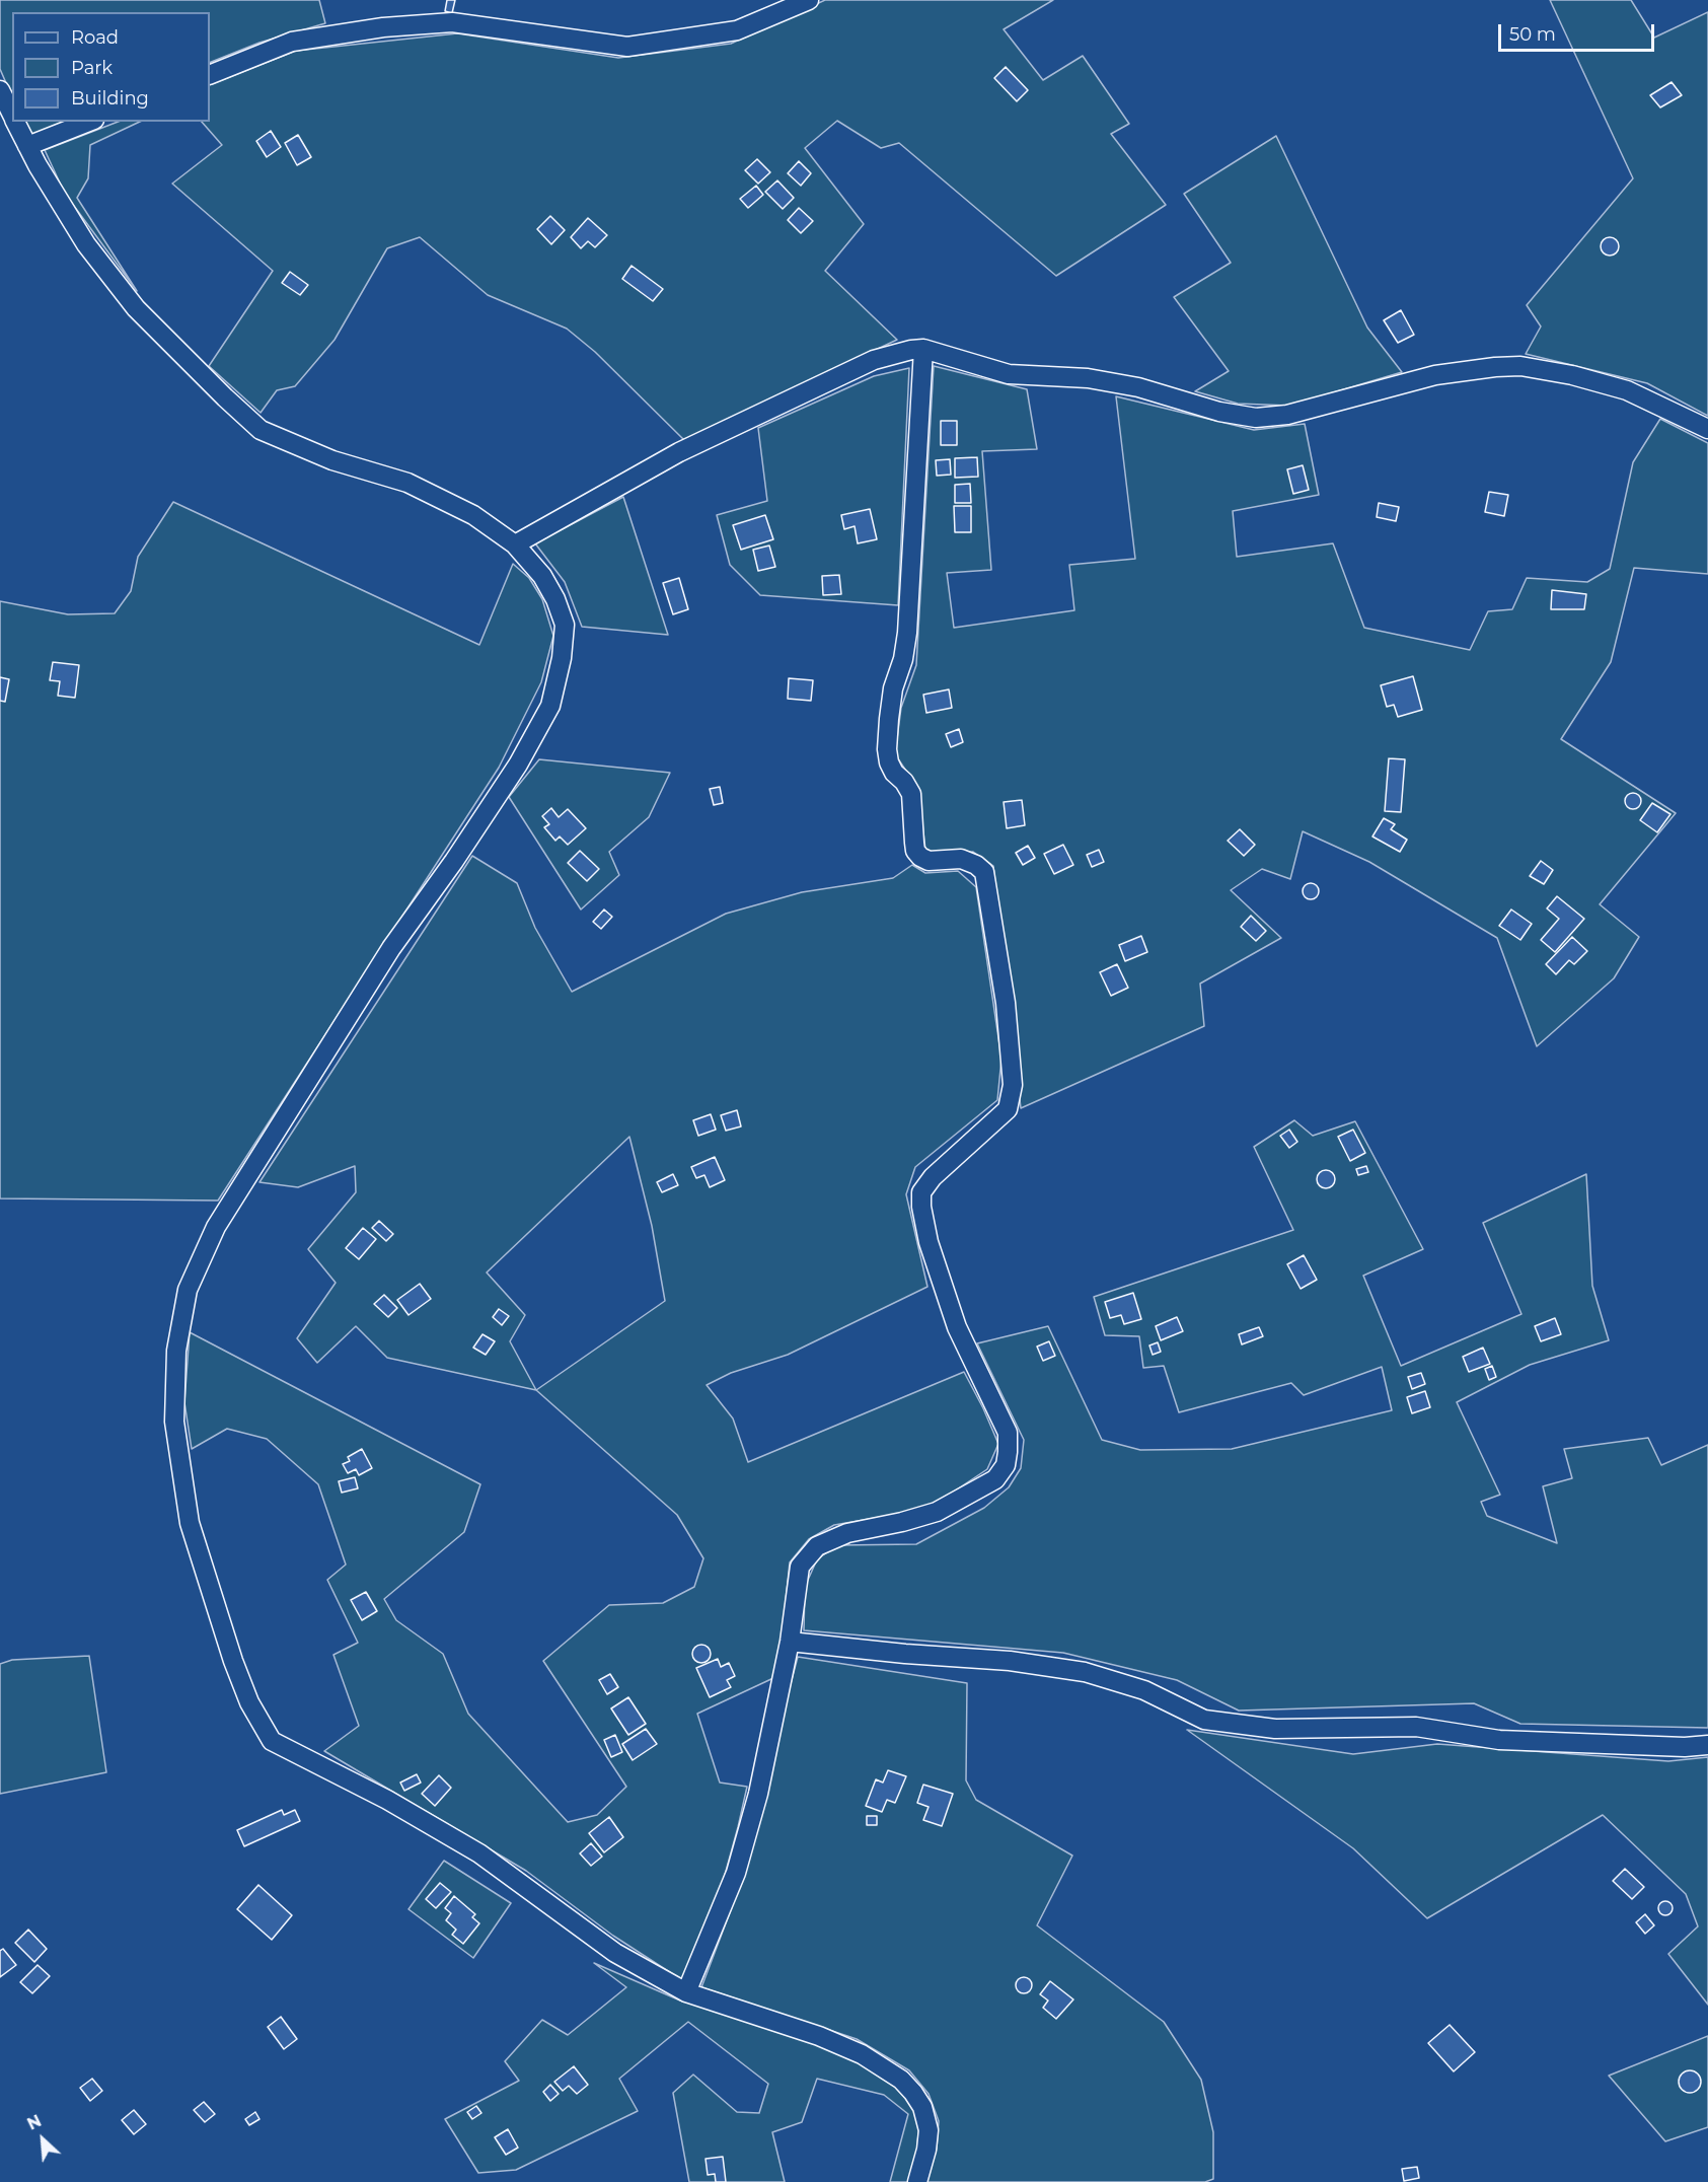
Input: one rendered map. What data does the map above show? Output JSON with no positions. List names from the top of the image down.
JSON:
{
  "legend": ["Road", "Park", "Building"],
  "scale_bar": "50 m",
  "north": "top left"
}
